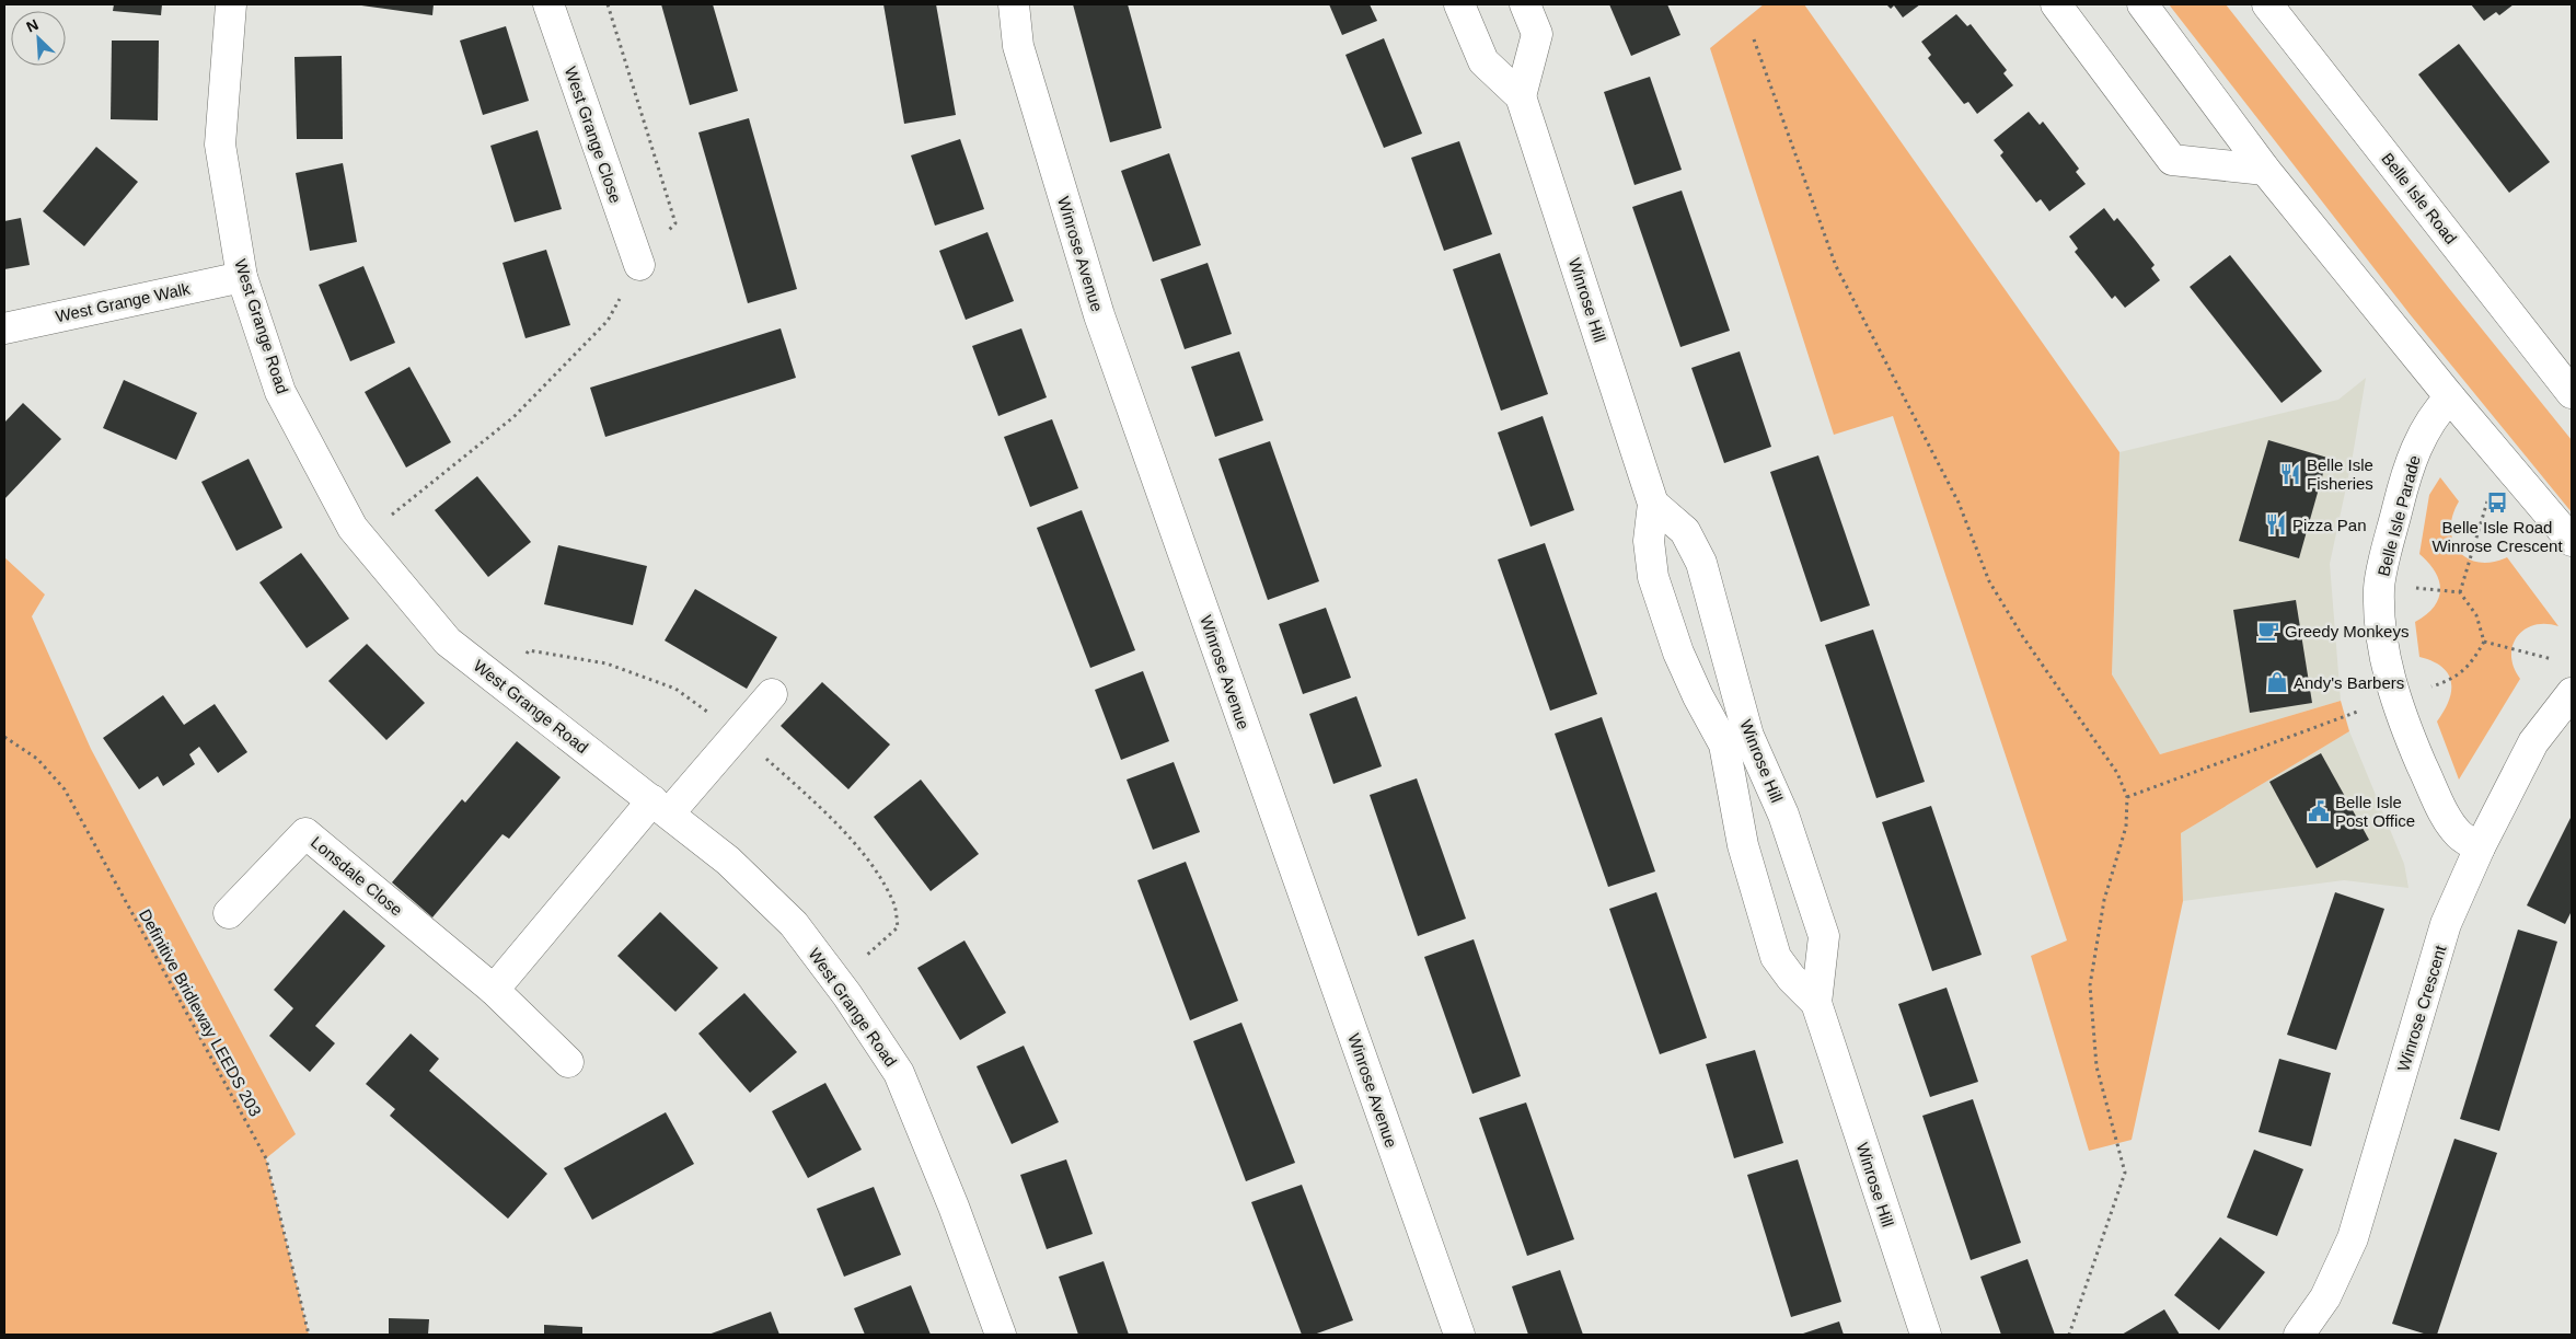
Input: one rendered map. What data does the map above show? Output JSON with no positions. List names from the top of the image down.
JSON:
{
  "streets": {
    "street": [
      "West Grange Close",
      "Belle Isle Road",
      "Winrose Avenue",
      "Winrose Hill",
      "West Grange Walk",
      "West Grange Road",
      "Belle Isle Parade",
      "Lonsdale Close",
      "Winrose Crescent"
    ],
    "path": ["Definitive Bridleway LEEDS 203"]
  },
  "crossings": [
    ["West Grange Walk", "West Grange Road"],
    ["Belle Isle Parade", "Winrose Crescent"]
  ],
  "places": {
    "restaurant": ["Belle Isle Fisheries", "Pizza Pan"],
    "bus stop": ["Belle Isle Road Winrose Crescent"],
    "cafe": ["Greedy Monkeys"],
    "shop": ["Andy's Barbers"],
    "public building": ["Belle Isle Post Office"]
  },
  "north": "top left"
}
